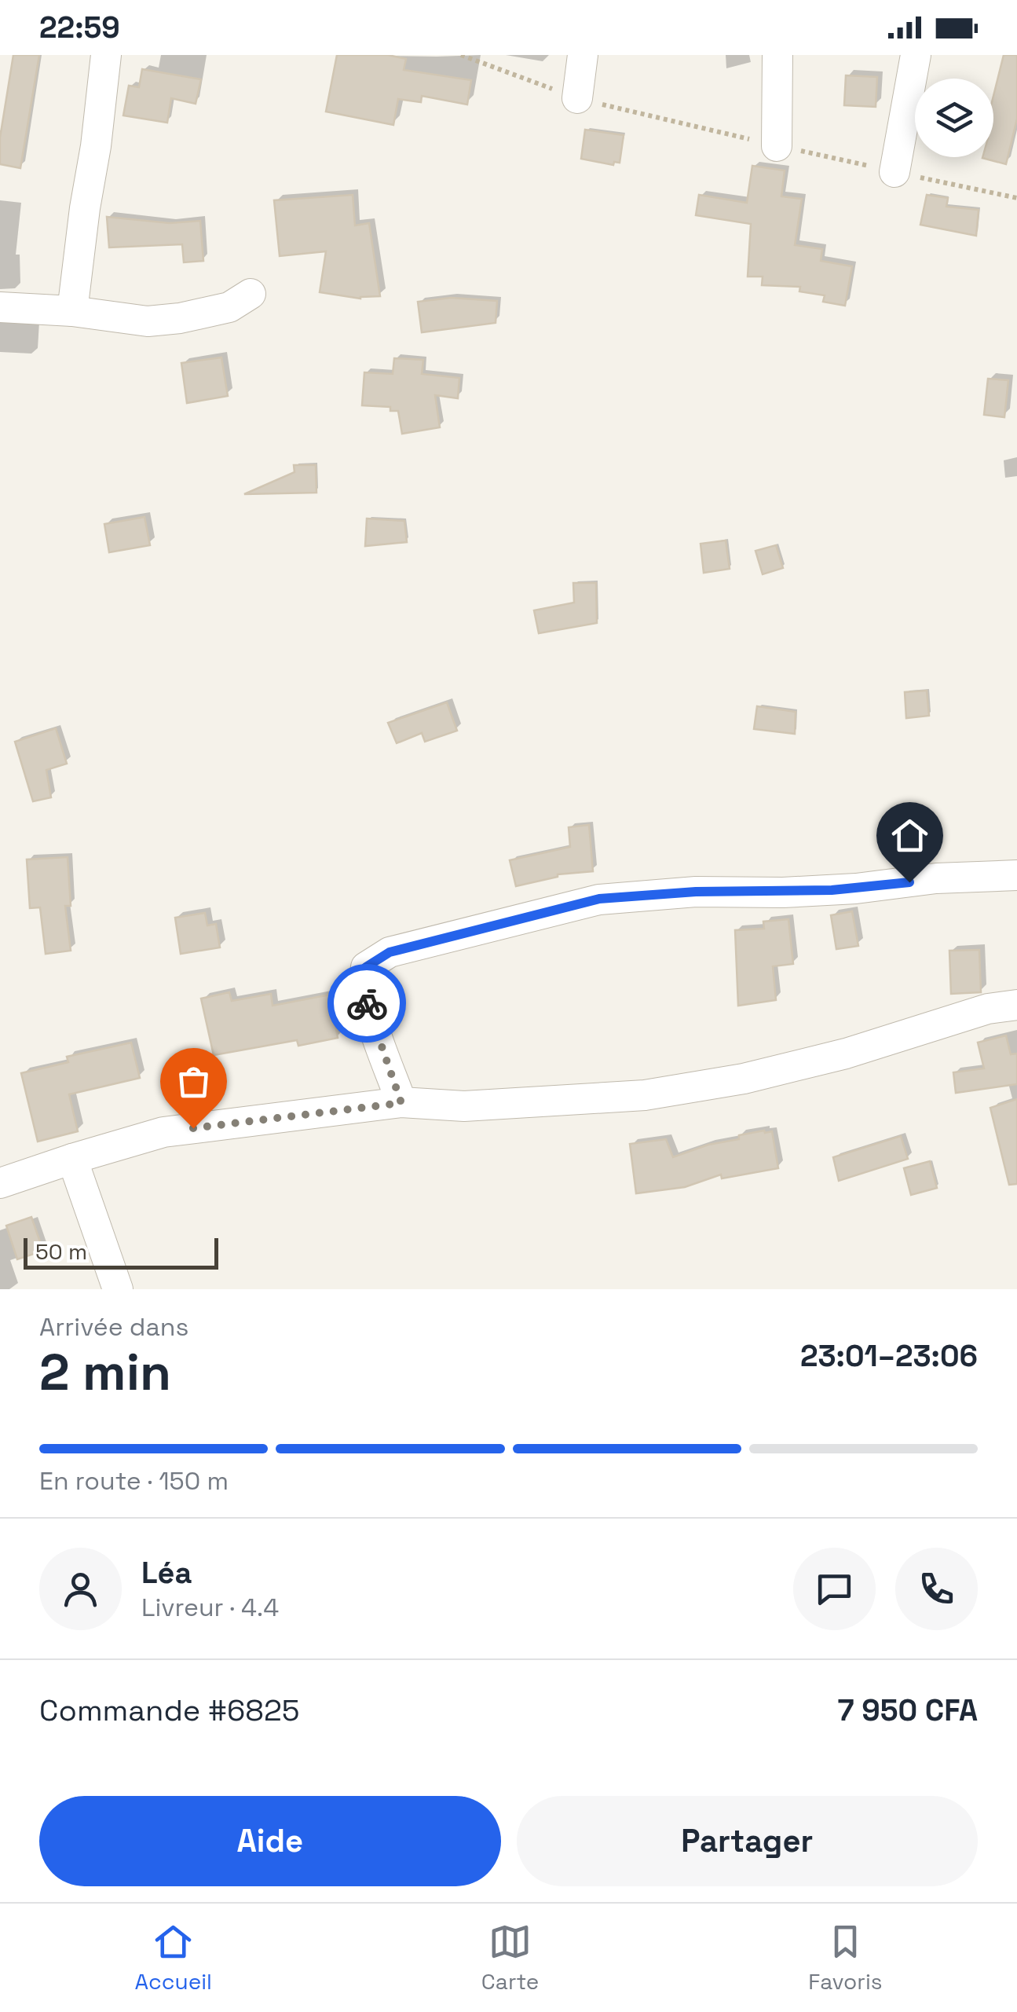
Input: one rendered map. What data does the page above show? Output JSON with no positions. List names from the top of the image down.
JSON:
{
  "scale_bar": "50 m",
  "page": {
    "status": "22:59",
    "scale": "50 m",
    "heading": ["2 min", "Arrivée dans", "23:01–23:06"],
    "panel": [
      "Léa",
      "Livreur · 4.4",
      "Commande #6825",
      "7 950 CFA"
    ],
    "bar": "En route · 150 m",
    "buttons": ["Aide", "Partager"],
    "tabs": ["Accueil", "Carte", "Favoris"]
  }
}
